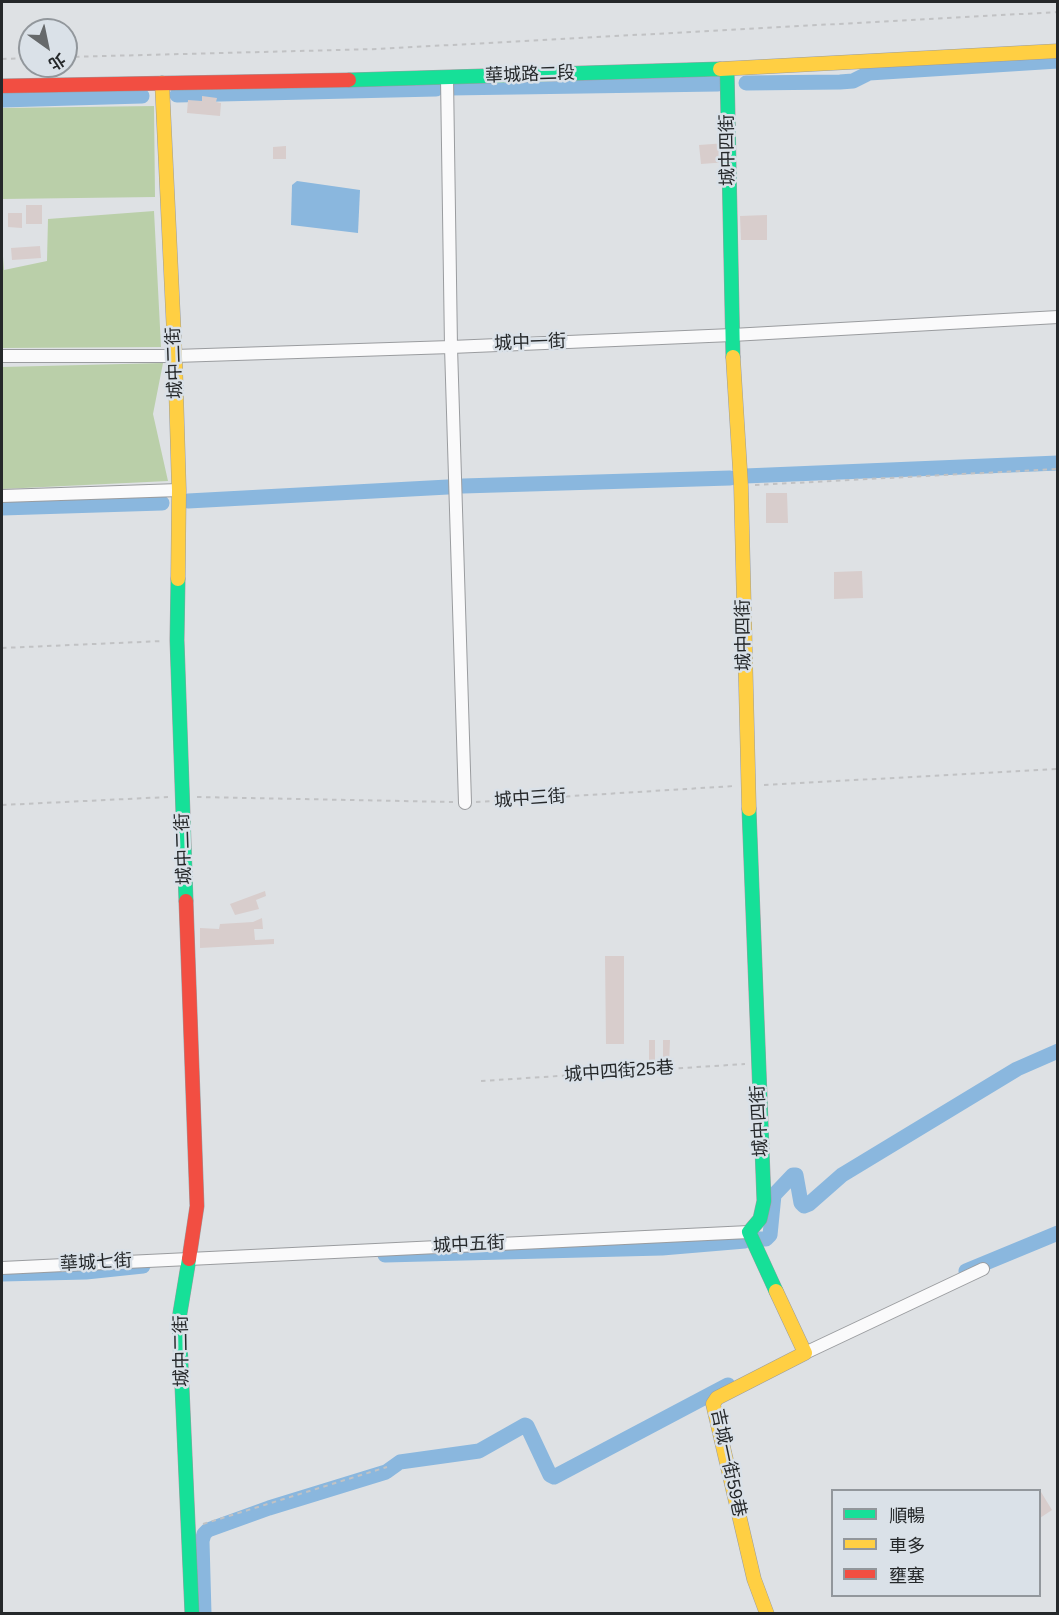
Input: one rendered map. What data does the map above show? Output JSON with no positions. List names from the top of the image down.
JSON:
{
  "streets": {
    "street": [
      "華城路二段",
      "城中四街",
      "城中一街",
      "城中二街",
      "城中五街",
      "華城七街",
      "吉城一街59巷"
    ],
    "path": ["城中三街", "城中四街25巷"]
  },
  "crossings": [
    ["華城路二段", "城中四街"],
    ["華城路二段", "城中二街"],
    ["城中四街", "城中一街"],
    ["城中四街", "城中三街"],
    ["城中四街", "城中四街25巷"],
    ["城中四街", "城中五街"],
    ["城中一街", "城中二街"],
    ["城中二街", "城中三街"],
    ["城中二街", "城中五街"],
    ["城中二街", "華城七街"],
    ["城中五街", "華城七街"]
  ],
  "legend": ["順暢", "車多", "壅塞"],
  "north": "bottom right"
}
